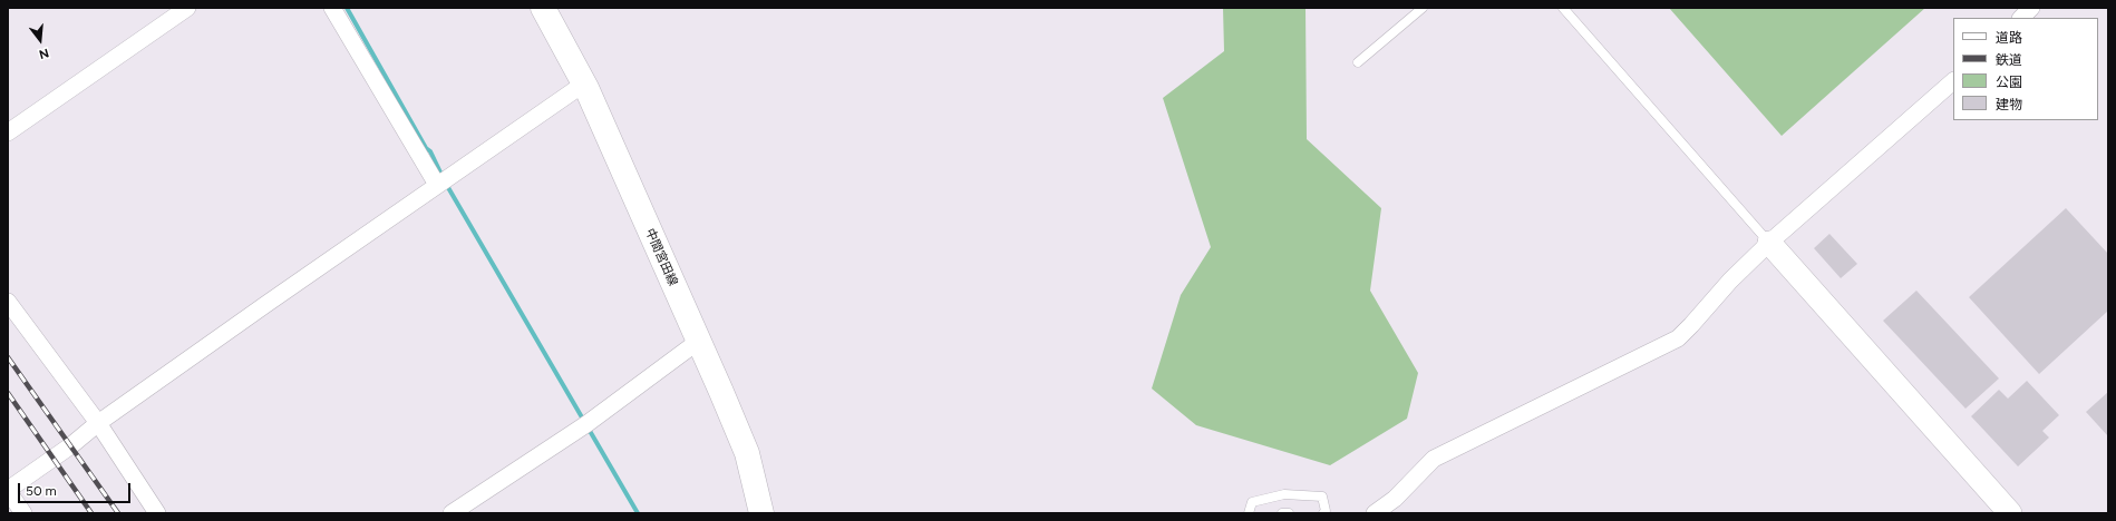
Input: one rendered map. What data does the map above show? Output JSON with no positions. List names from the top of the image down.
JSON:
{
  "streets": {
    "main road": ["中間宮田線"]
  },
  "legend": [
    "道路",
    "鉄道",
    "公園",
    "建物"
  ],
  "scale_bar": "50 m",
  "north": "bottom"
}
